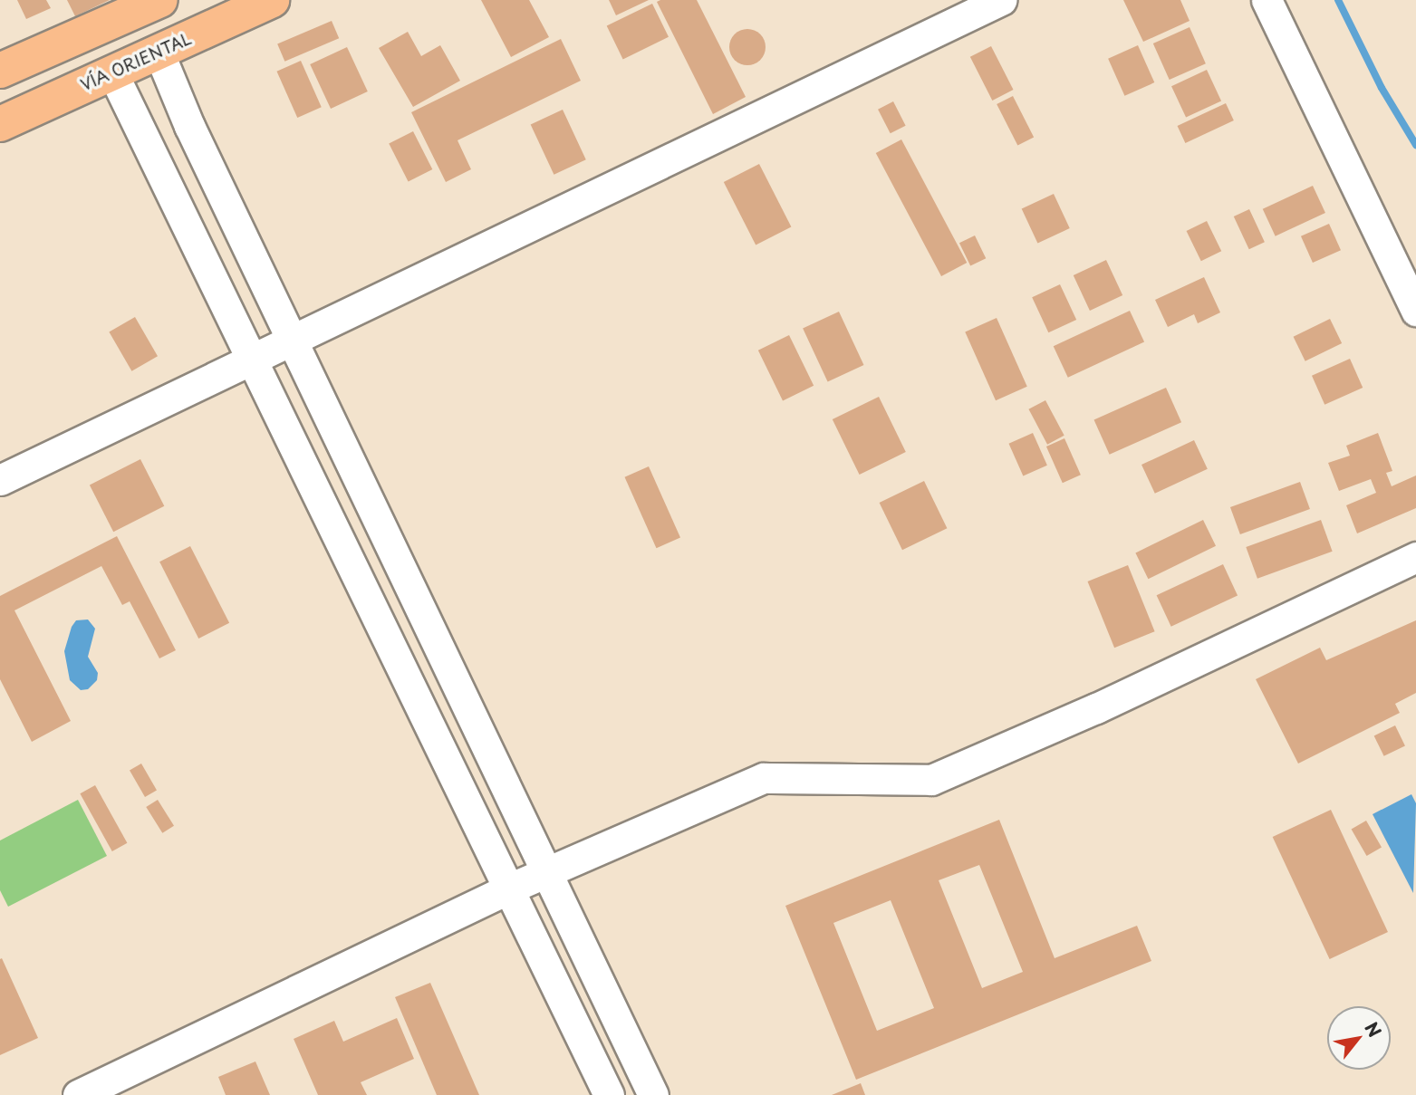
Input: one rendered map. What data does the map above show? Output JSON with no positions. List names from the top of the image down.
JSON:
{
  "streets": {
    "highway": ["VÍA ORIENTAL"]
  },
  "north": "top right"
}
